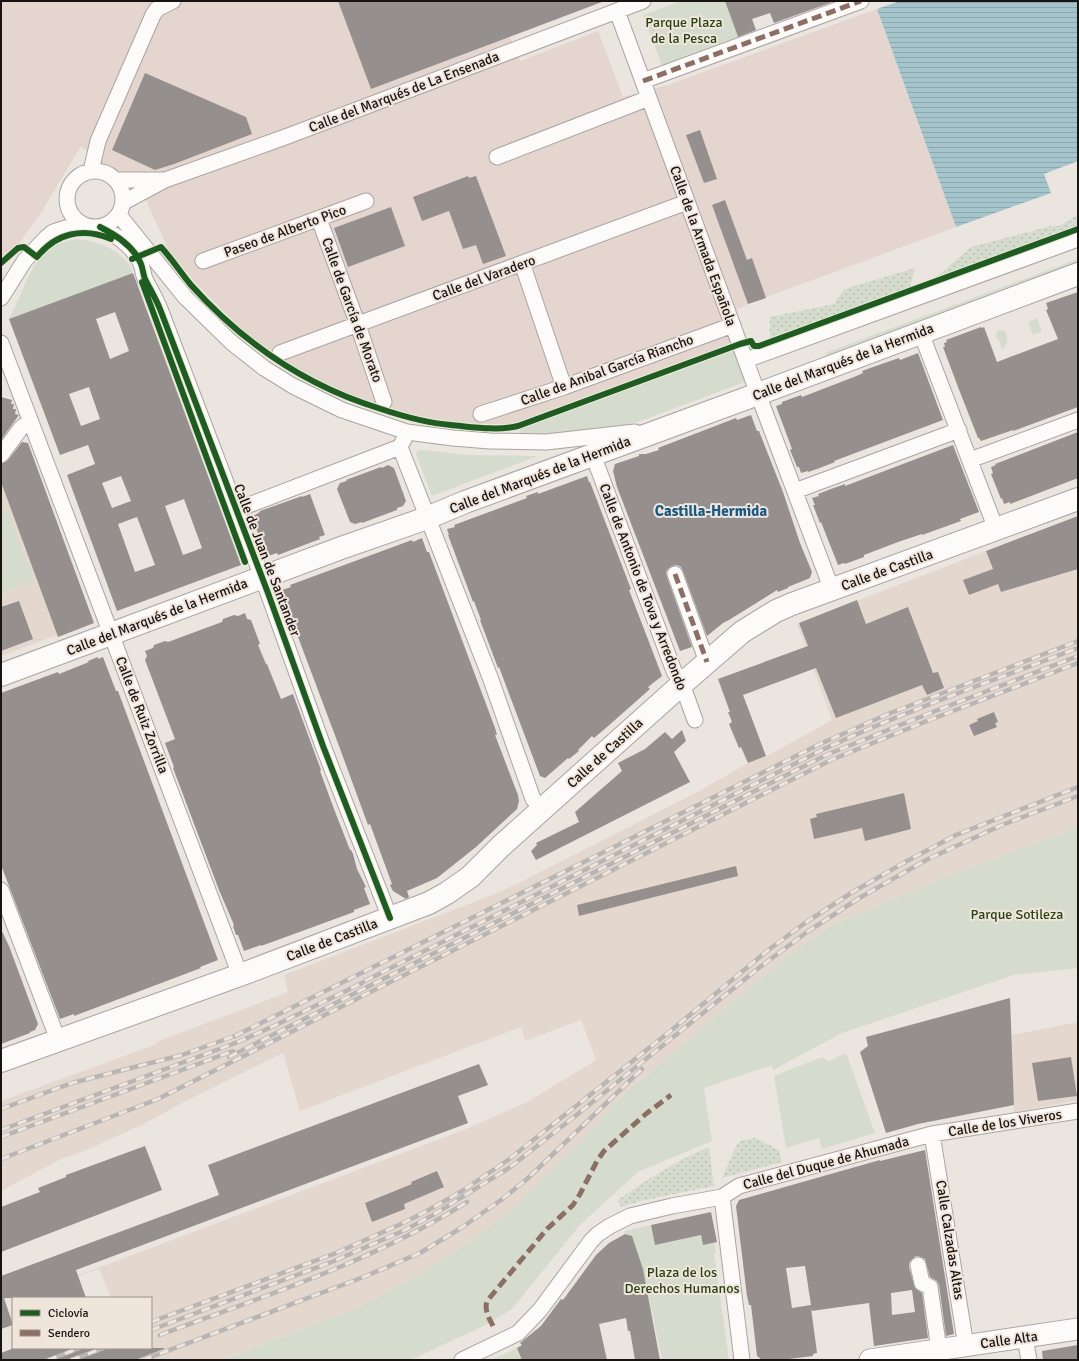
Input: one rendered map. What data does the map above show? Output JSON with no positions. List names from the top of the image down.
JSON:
{
  "streets": {
    "main road": ["Calle del Marqués de la Hermida", "Calle de Castilla"],
    "street": [
      "Calle del Marqués de La Ensenada",
      "Paseo de Alberto Pico",
      "Calle de la Armada Española",
      "Calle del Varadero",
      "Calle de García de Morato",
      "Calle de Anibal García Riancho",
      "Calle de Juan de Santander",
      "Calle de Antonio de Tova y Arredondo",
      "Calle de Ruiz Zorrilla",
      "Calle de los Viveros",
      "Calle del Duque de Ahumada",
      "Calle Calzadas Altas",
      "Calle Alta"
    ]
  },
  "crossings": [
    ["Calle del Marqués de La Ensenada", "Calle de la Armada Española"],
    ["Calle del Marqués de La Ensenada", "Calle de Juan de Santander"],
    ["Paseo de Alberto Pico", "Calle de García de Morato"],
    ["Calle de la Armada Española", "Calle del Varadero"],
    ["Calle de la Armada Española", "Calle del Marqués de la Hermida"],
    ["Calle de la Armada Española", "Calle de Anibal García Riancho"],
    ["Calle de la Armada Española", "Calle de Castilla"],
    ["Calle del Varadero", "Calle de García de Morato"],
    ["Calle del Marqués de la Hermida", "Calle de Juan de Santander"],
    ["Calle del Marqués de la Hermida", "Calle de Antonio de Tova y Arredondo"],
    ["Calle del Marqués de la Hermida", "Calle de Ruiz Zorrilla"],
    ["Calle de Juan de Santander", "Calle de Castilla"],
    ["Calle de Castilla", "Calle de Antonio de Tova y Arredondo"],
    ["Calle de Castilla", "Calle de Ruiz Zorrilla"],
    ["Calle de los Viveros", "Calle del Duque de Ahumada"],
    ["Calle de los Viveros", "Calle Calzadas Altas"],
    ["Calle del Duque de Ahumada", "Calle Calzadas Altas"],
    ["Calle Calzadas Altas", "Calle Alta"]
  ],
  "districts": ["Castilla-Hermida"],
  "parks": ["Parque Plaza de la Pesca", "Parque Sotileza", "Plaza de los Derechos Humanos"],
  "legend": ["Ciclovía", "Sendero"]
}
